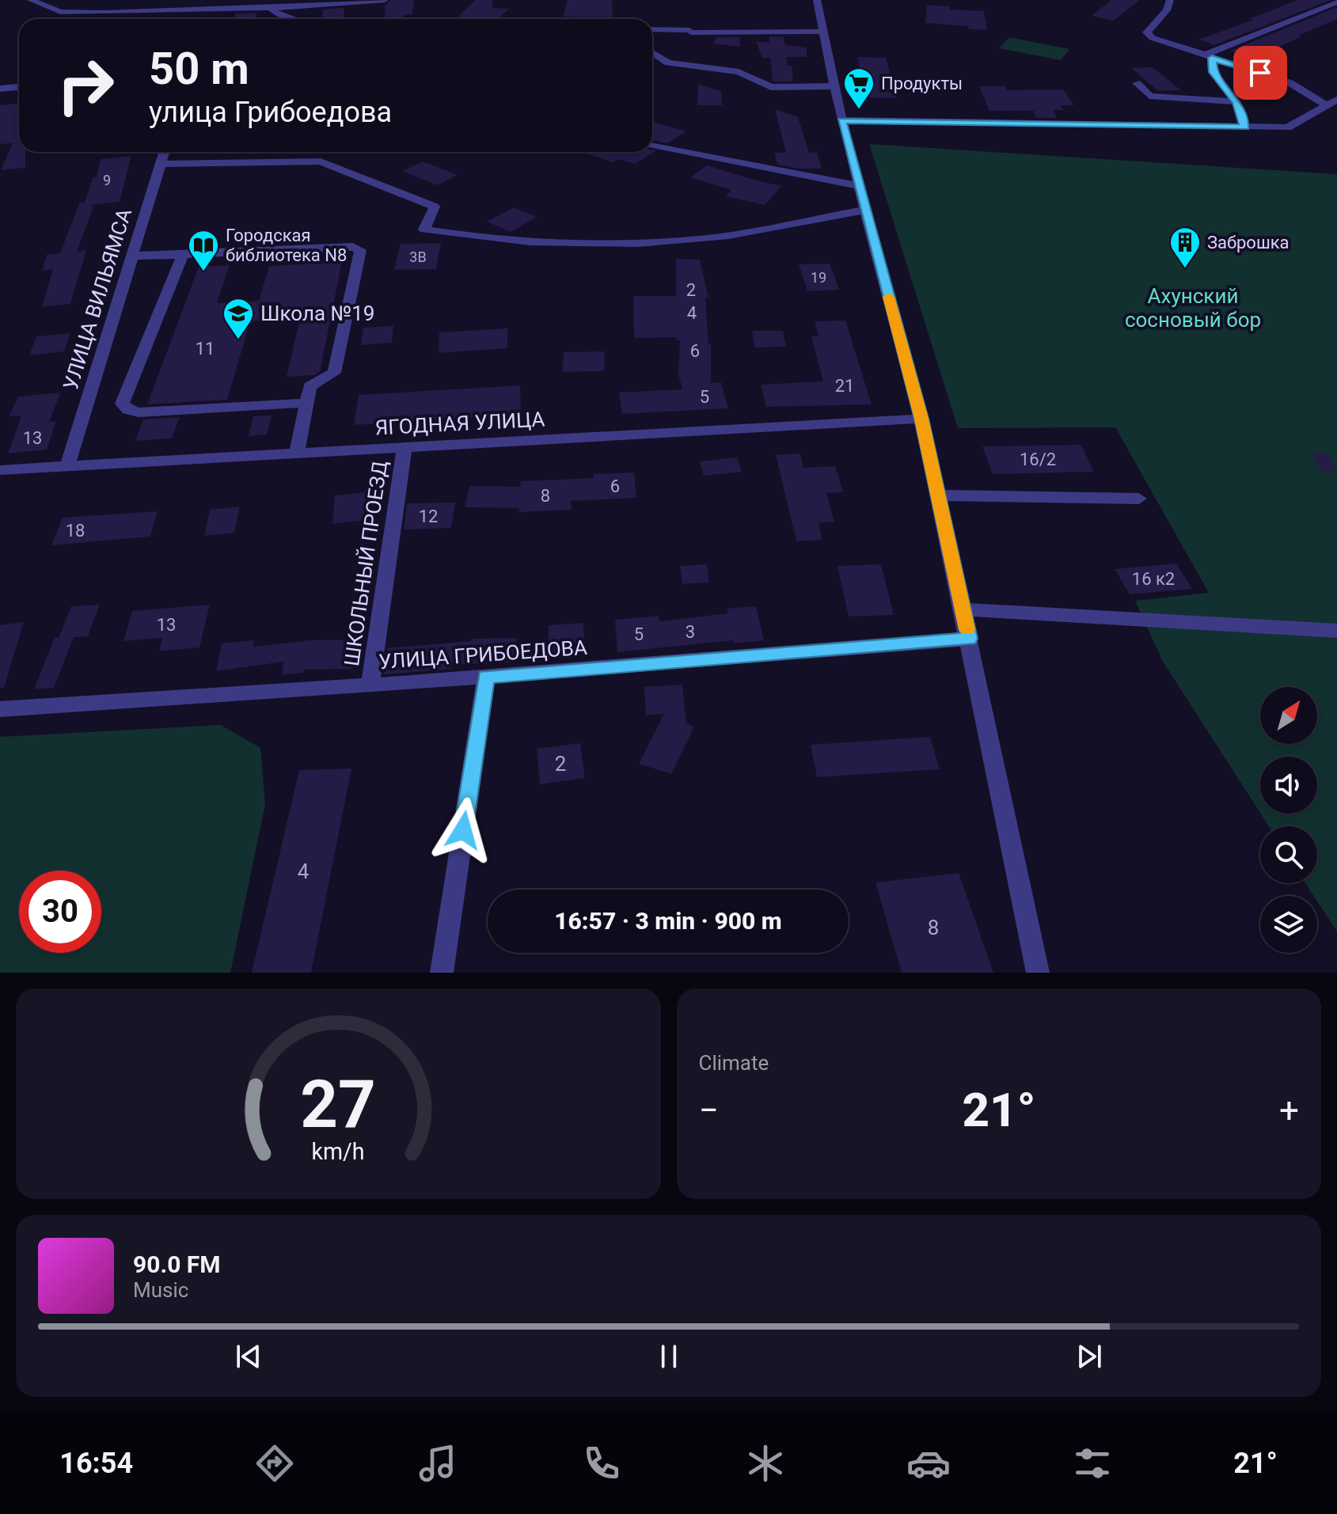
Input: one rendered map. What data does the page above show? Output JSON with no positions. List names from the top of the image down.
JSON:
{
  "streets": {
    "street": [
      "УЛИЦА ВИЛЬЯМСА",
      "ЯГОДНАЯ УЛИЦА",
      "ШКОЛЬНЫЙ ПРОЕЗД",
      "УЛИЦА ГРИБОЕДОВА"
    ]
  },
  "crossings": [
    ["УЛИЦА ВИЛЬЯМСА", "ЯГОДНАЯ УЛИЦА"],
    ["ЯГОДНАЯ УЛИЦА", "ШКОЛЬНЫЙ ПРОЕЗД"],
    ["ШКОЛЬНЫЙ ПРОЕЗД", "УЛИЦА ГРИБОЕДОВА"]
  ],
  "parks": ["Ахунский сосновый бор"],
  "places": {
    "supermarket": ["Продукты"],
    "building": ["Заброшка"],
    "library": ["Городская библиотека N8"],
    "school or university": ["Школа №19"]
  },
  "house_numbers": [
    "9",
    "3В",
    "19",
    "2",
    "4",
    "11",
    "6",
    "21",
    "5",
    "13",
    "16/2",
    "6",
    "8",
    "12",
    "18",
    "16 к2",
    "13",
    "3",
    "5",
    "2",
    "4",
    "8"
  ],
  "north": "top right",
  "page": {
    "turn": ["50 m", "улица Грибоедова"],
    "limit": "30",
    "trip": "16:57 · 3 min · 900 m",
    "tile": "Climate",
    "heat": ["−", "21°", "+"],
    "song": ["90.0 FM", "Music"],
    "tabs": ["16:54", "21°"],
    "gauge": ["27", "km/h"]
  }
}
